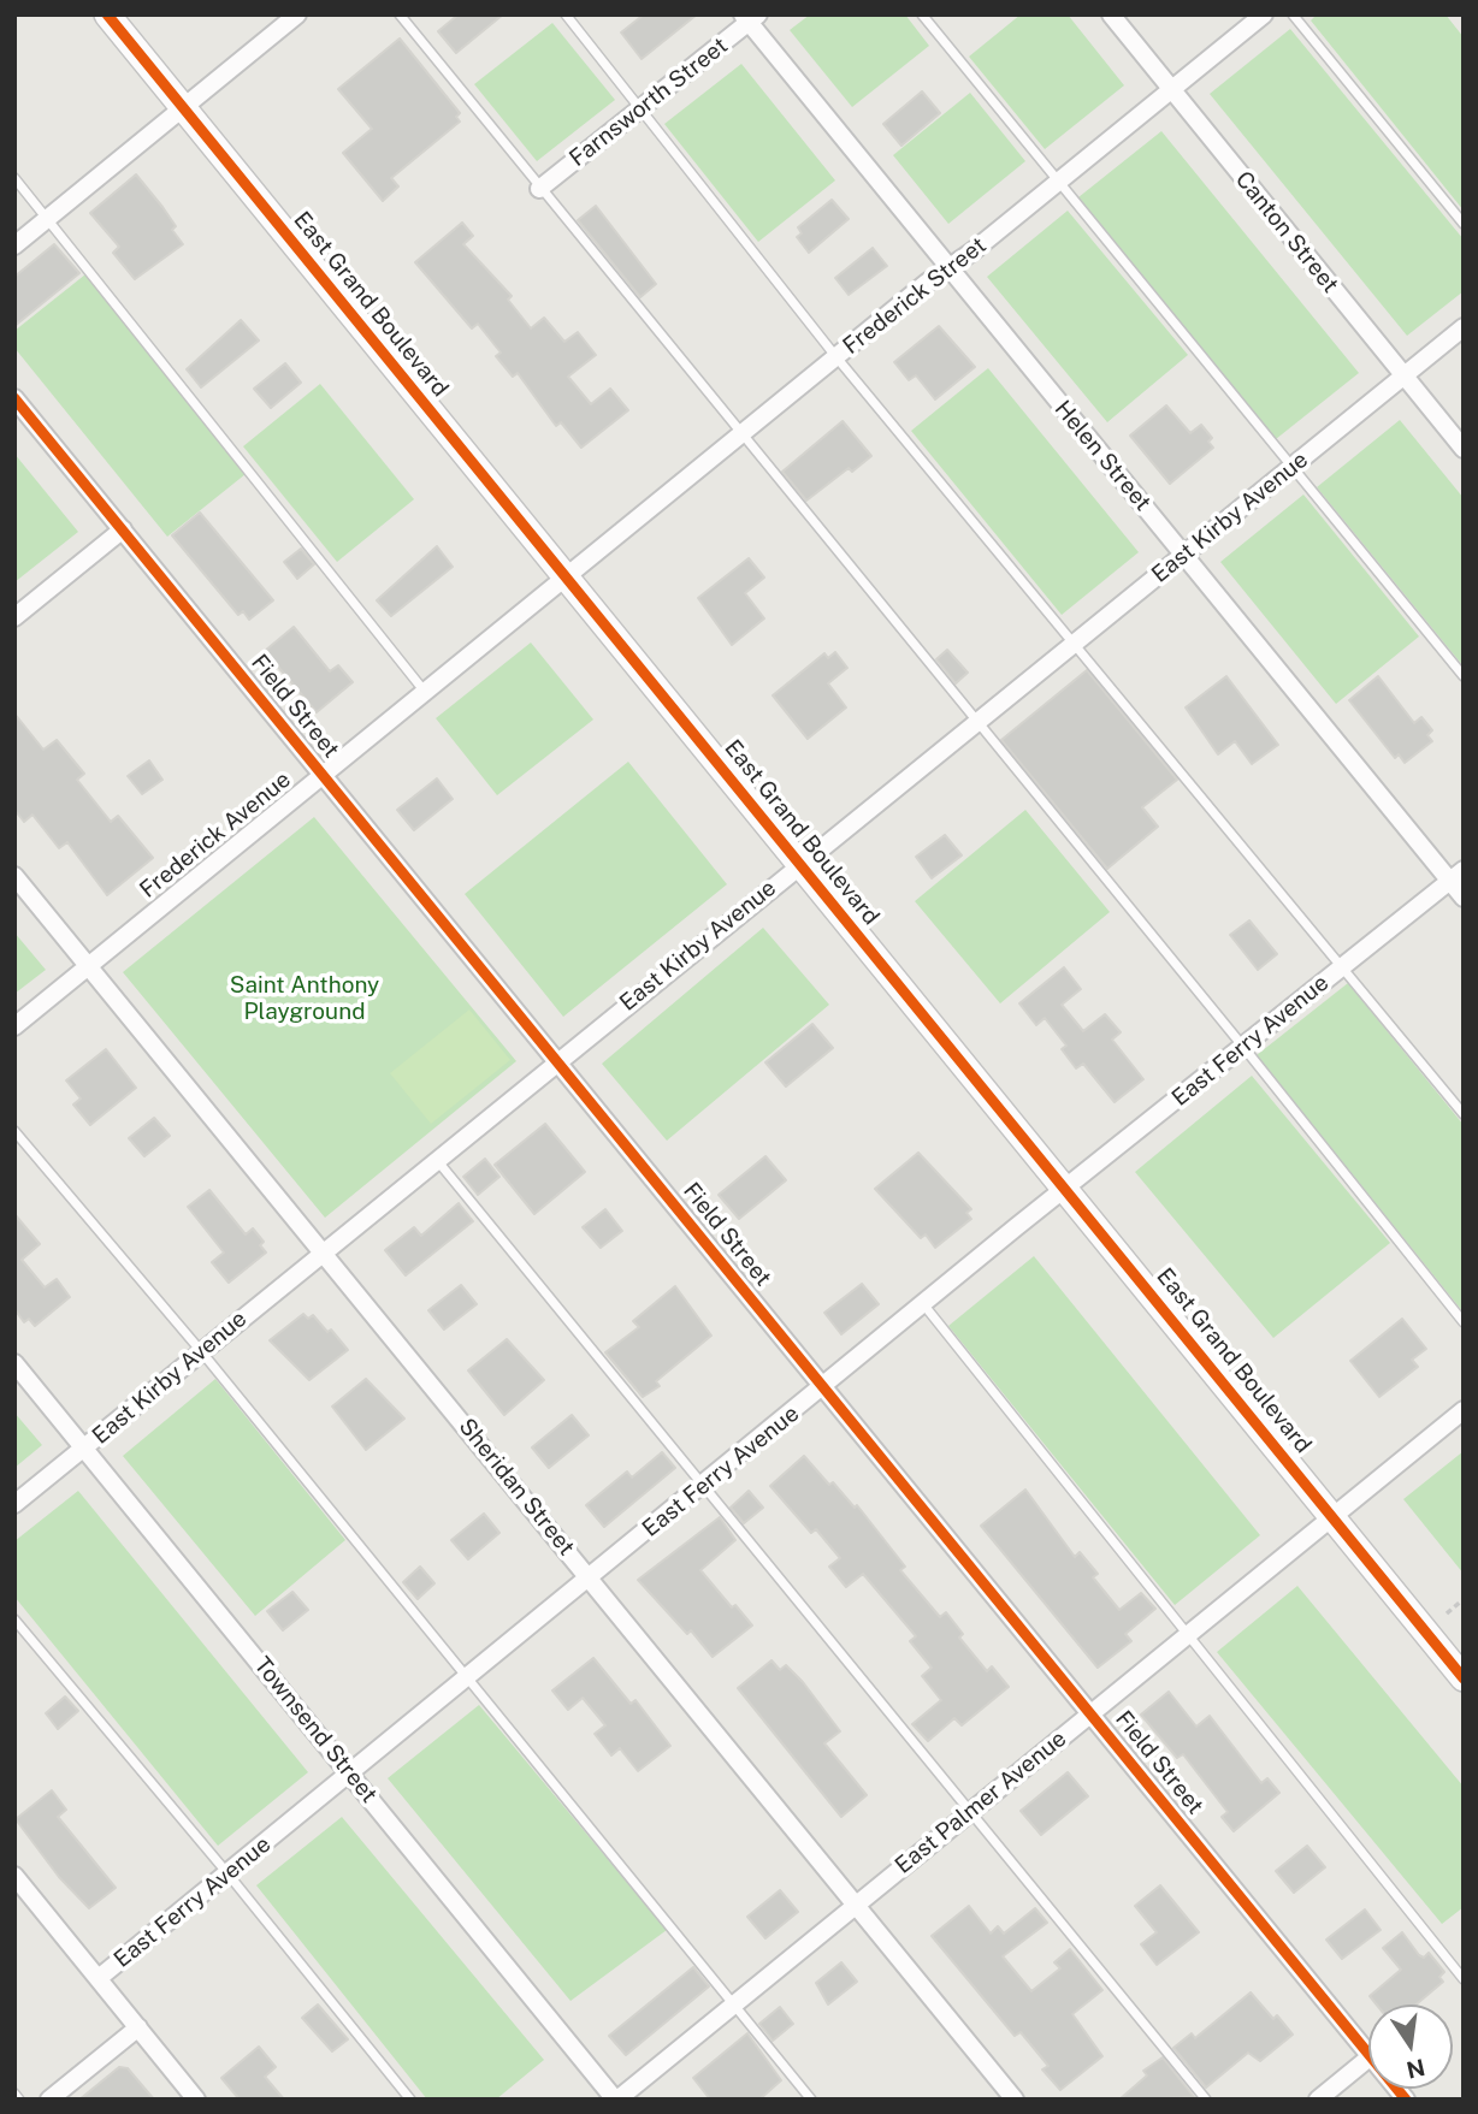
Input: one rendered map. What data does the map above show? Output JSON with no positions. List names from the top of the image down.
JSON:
{
  "streets": {
    "main road": ["East Grand Boulevard"],
    "street": [
      "Farnsworth Street",
      "Canton Street",
      "Frederick Street",
      "Helen Street",
      "East Kirby Avenue",
      "Field Street",
      "Frederick Avenue",
      "East Ferry Avenue",
      "Sheridan Street",
      "Townsend Street",
      "East Palmer Avenue"
    ]
  },
  "crossings": [
    ["Farnsworth Street", "Helen Street"],
    ["Canton Street", "Frederick Street"],
    ["Canton Street", "East Kirby Avenue"],
    ["Frederick Street", "East Grand Boulevard"],
    ["Frederick Street", "Helen Street"],
    ["Frederick Street", "Frederick Avenue"],
    ["East Grand Boulevard", "East Kirby Avenue"],
    ["East Grand Boulevard", "Frederick Avenue"],
    ["East Grand Boulevard", "East Ferry Avenue"],
    ["East Grand Boulevard", "East Palmer Avenue"],
    ["Helen Street", "East Kirby Avenue"],
    ["Helen Street", "East Ferry Avenue"],
    ["East Kirby Avenue", "Field Street"],
    ["East Kirby Avenue", "Sheridan Street"],
    ["East Kirby Avenue", "Townsend Street"],
    ["Field Street", "Frederick Avenue"],
    ["Field Street", "East Ferry Avenue"],
    ["Field Street", "East Palmer Avenue"],
    ["Frederick Avenue", "Sheridan Street"],
    ["East Ferry Avenue", "Sheridan Street"],
    ["East Ferry Avenue", "Townsend Street"],
    ["Sheridan Street", "East Palmer Avenue"],
    ["Townsend Street", "East Palmer Avenue"]
  ],
  "parks": ["Saint Anthony Playground"],
  "north": "bottom"
}
